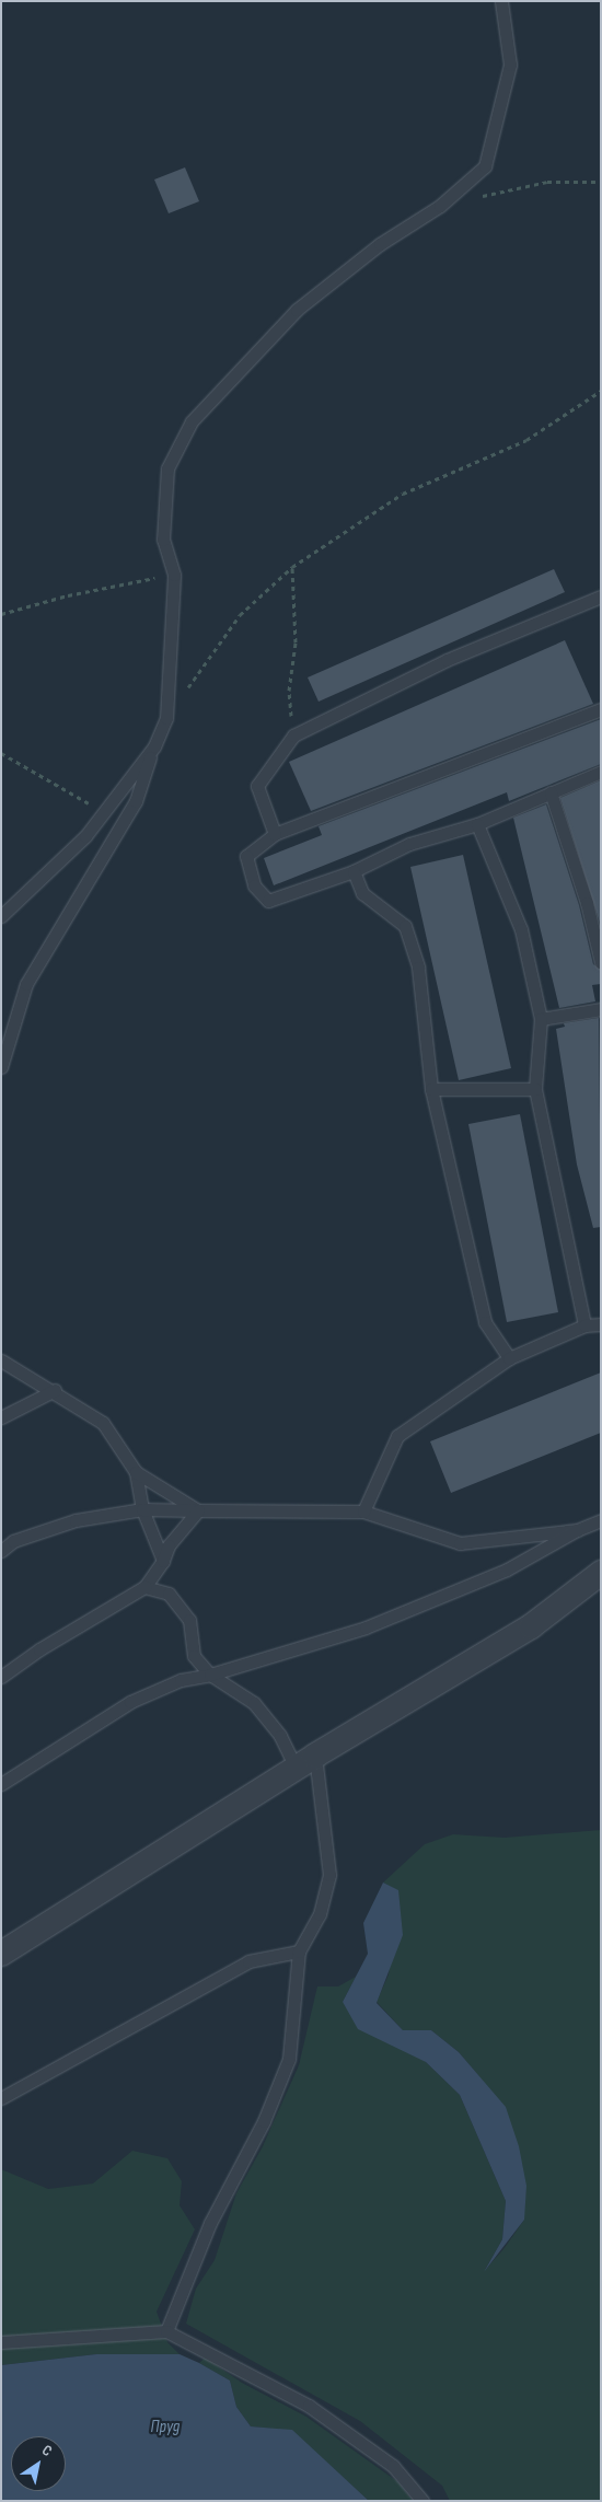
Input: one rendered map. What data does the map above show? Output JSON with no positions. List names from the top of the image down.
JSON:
{
  "water": ["Пруд"],
  "north": "top right"
}
